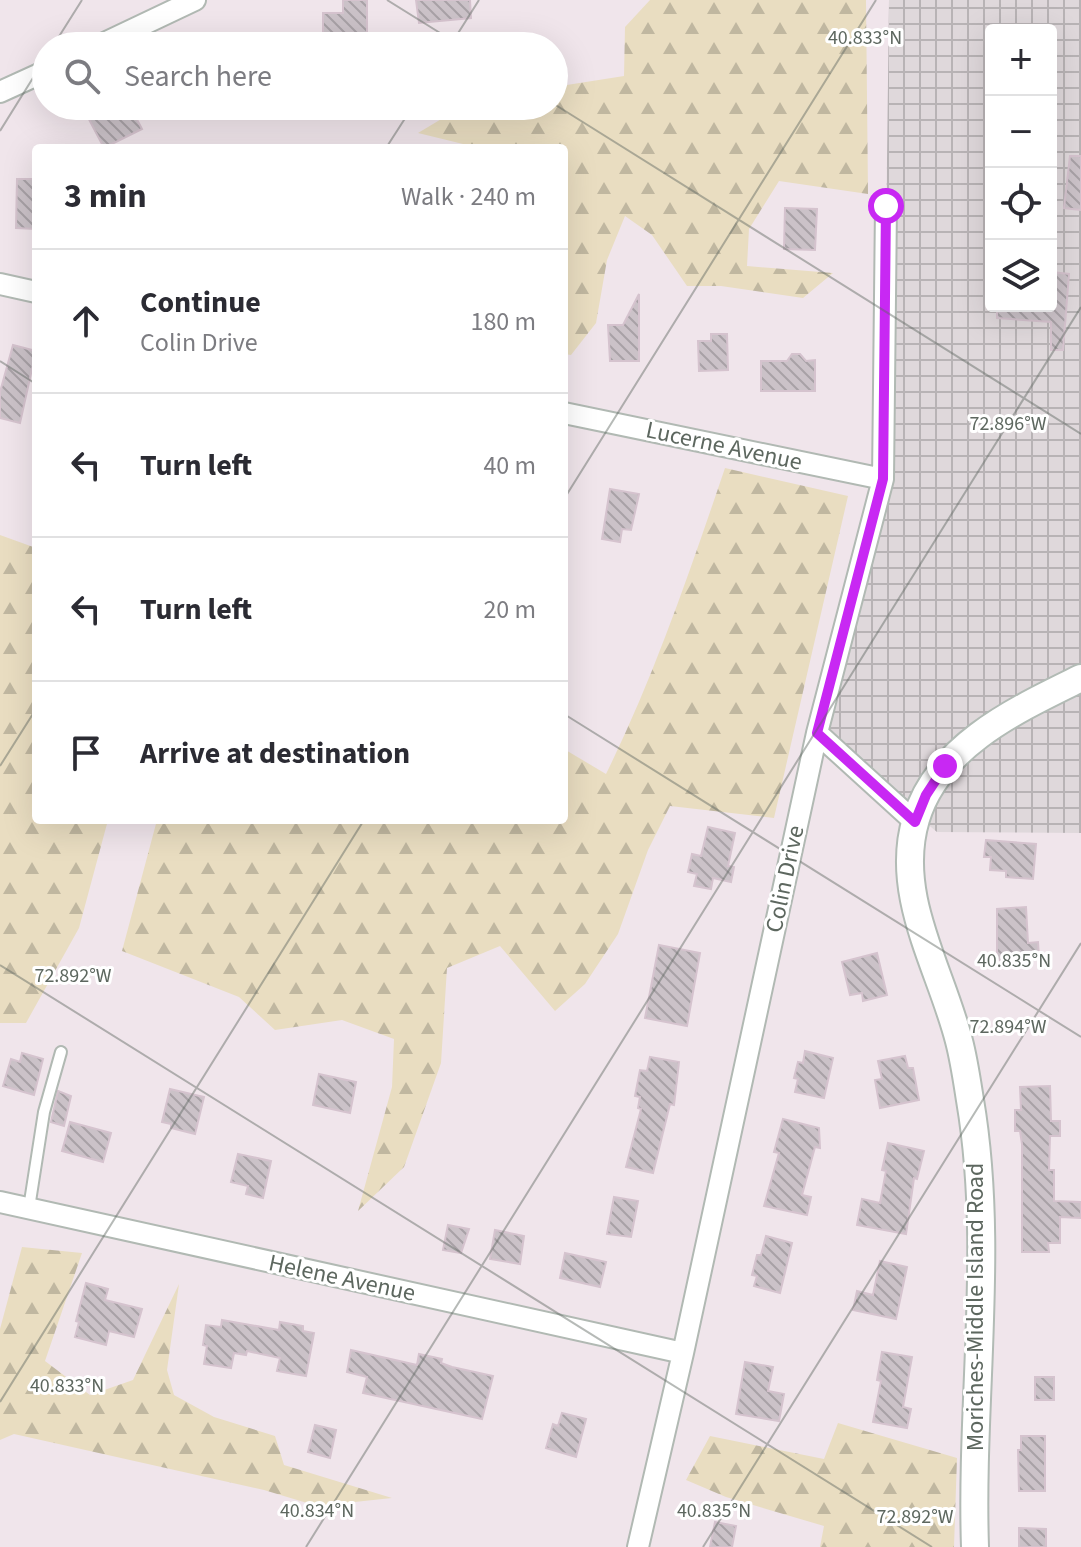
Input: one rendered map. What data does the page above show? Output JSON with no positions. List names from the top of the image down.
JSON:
{
  "streets": {
    "main road": ["Moriches-Middle Island Road"],
    "street": ["Lucerne Avenue", "Colin Drive", "Helene Avenue"]
  },
  "crossings": [
    ["Lucerne Avenue", "Colin Drive"],
    ["Colin Drive", "Helene Avenue"]
  ],
  "page": {
    "map_buttons": ["+", "−"],
    "search": "Search here",
    "heading": ["3 min", "Walk · 240 m"],
    "list": [
      ["Continue", "Colin Drive", "180 m"],
      ["Turn left", "40 m"],
      ["Turn left", "20 m"],
      "Arrive at destination"
    ]
  },
  "coordinates": [
    "40.833°N",
    "72.896°W",
    "40.835°N",
    "72.892°W",
    "72.894°W",
    "40.834°N"
  ]
}
